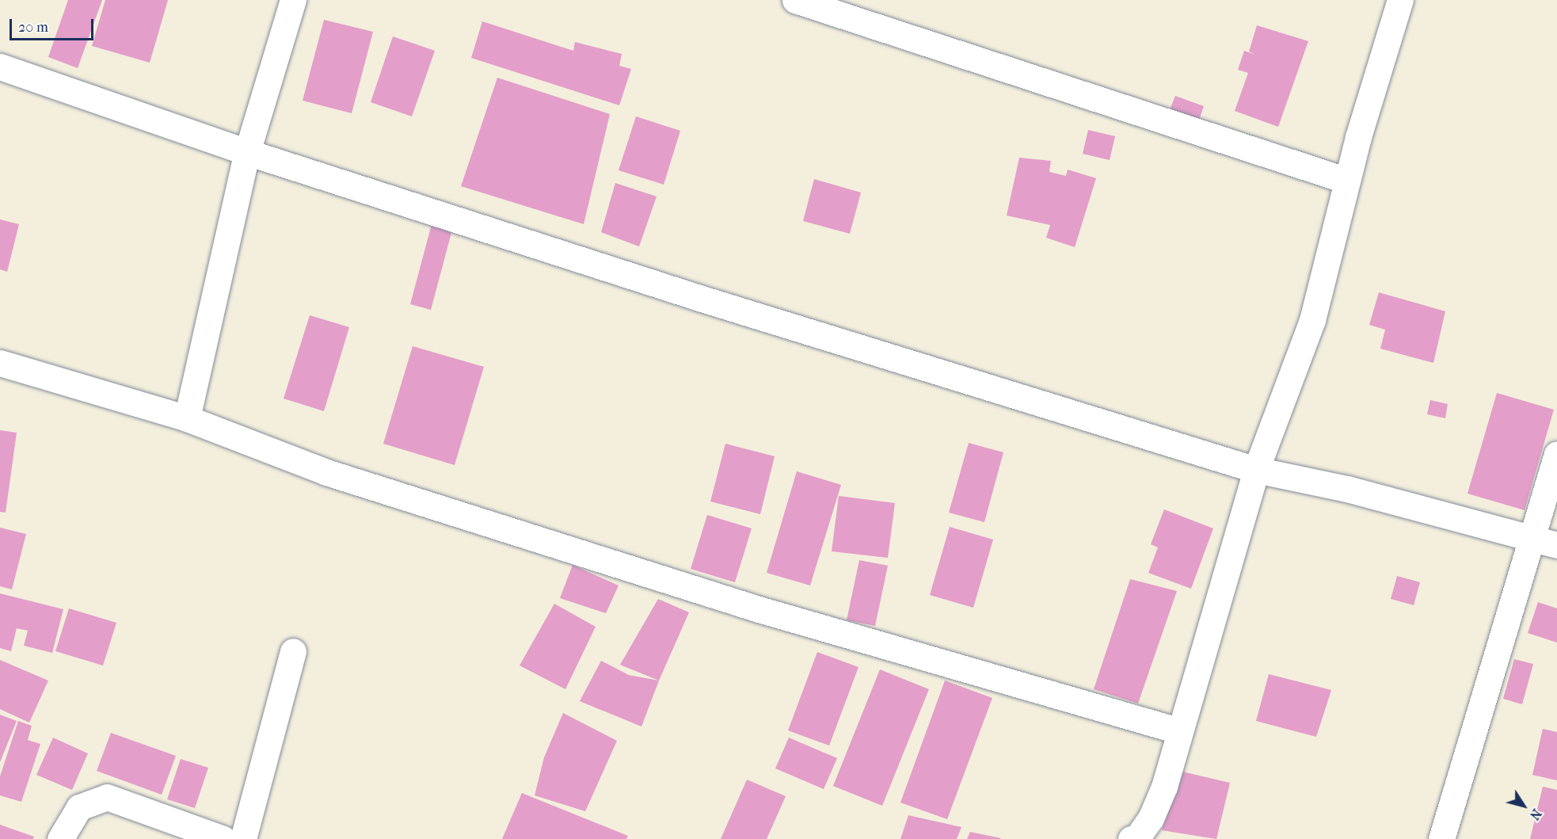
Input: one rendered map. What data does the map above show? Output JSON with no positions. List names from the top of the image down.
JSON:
{
  "scale_bar": "20 m",
  "north": "bottom right"
}
